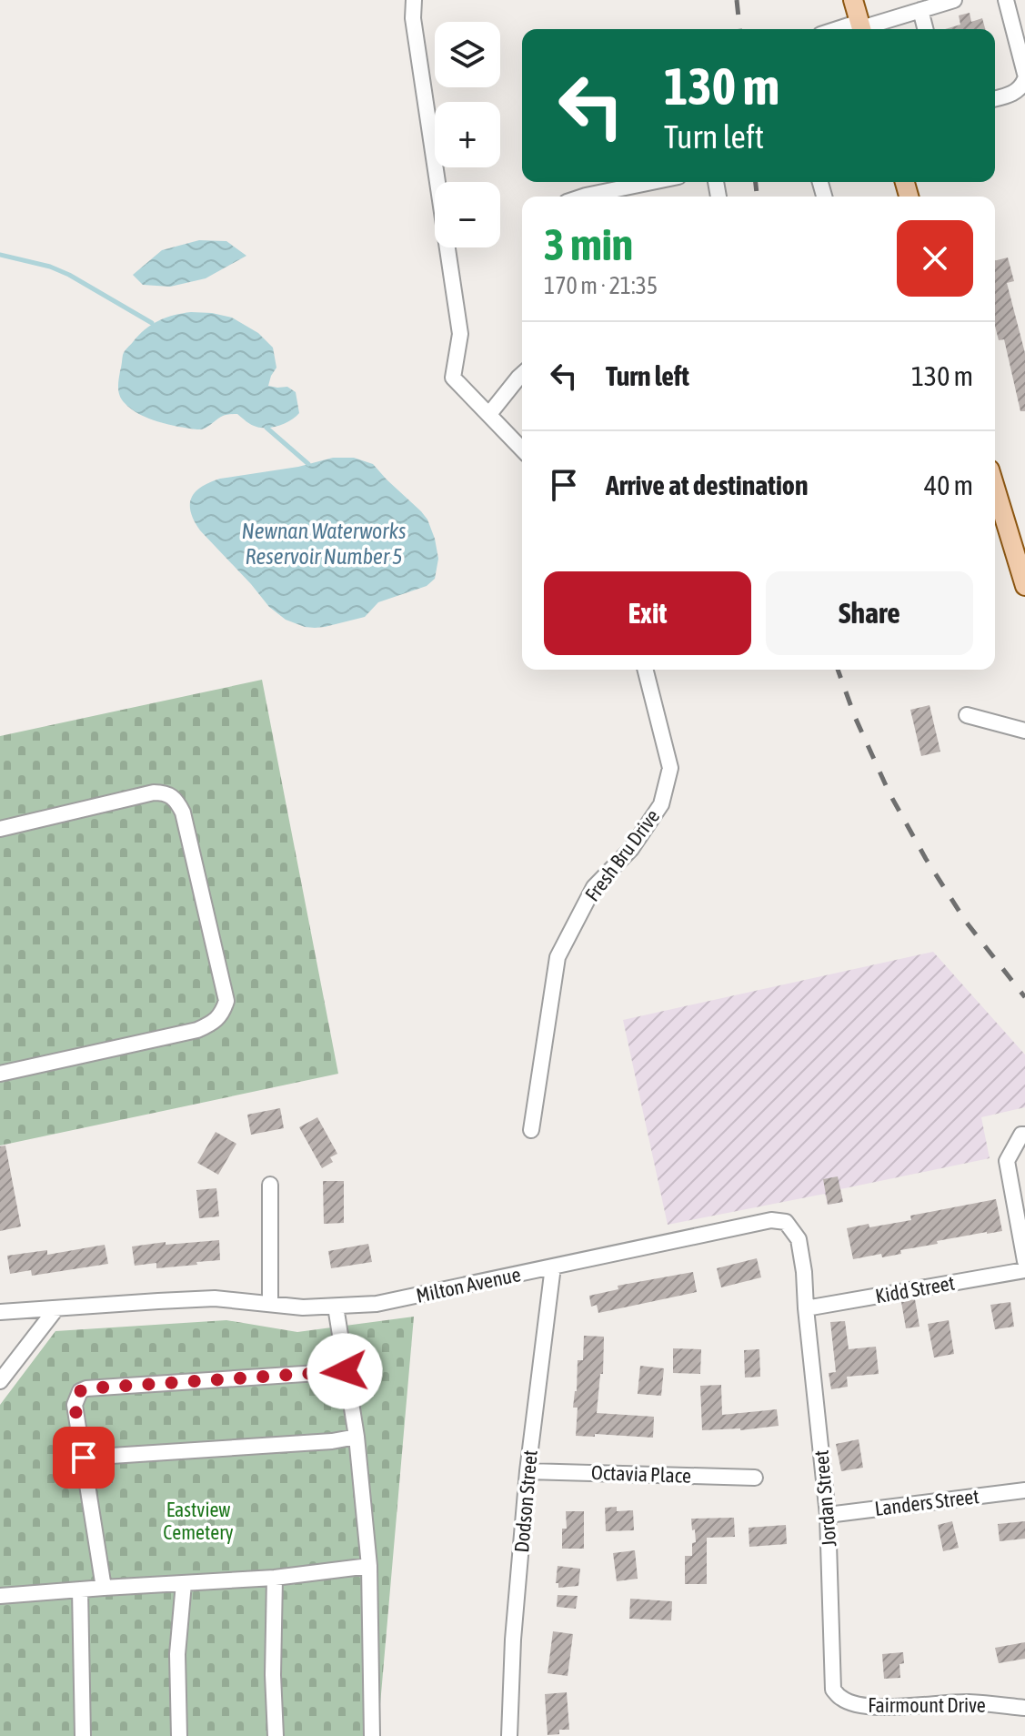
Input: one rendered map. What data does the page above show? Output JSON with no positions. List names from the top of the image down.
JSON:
{
  "streets": {
    "street": [
      "Fresh Bru Drive",
      "Milton Avenue",
      "Kidd Street",
      "Octavia Place",
      "Jordan Street",
      "Dodson Street",
      "Landers Street",
      "Fairmount Drive"
    ]
  },
  "crossings": [
    ["Milton Avenue", "Kidd Street"],
    ["Milton Avenue", "Jordan Street"],
    ["Milton Avenue", "Dodson Street"],
    ["Kidd Street", "Jordan Street"],
    ["Octavia Place", "Dodson Street"],
    ["Jordan Street", "Landers Street"],
    ["Jordan Street", "Fairmount Drive"]
  ],
  "water": ["Newnan Waterworks Reservoir Number 5"],
  "parks": ["Eastview Cemetery"],
  "page": {
    "map_buttons": ["+", "−"],
    "turn": ["130 m", "Turn left"],
    "heading": ["3 min", "170 m · 21:35"],
    "list": [
      {
        "name": "Turn left",
        "value": "130 m"
      },
      {
        "name": "Arrive at destination",
        "value": "40 m"
      }
    ],
    "buttons": ["Exit", "Share"]
  }
}
